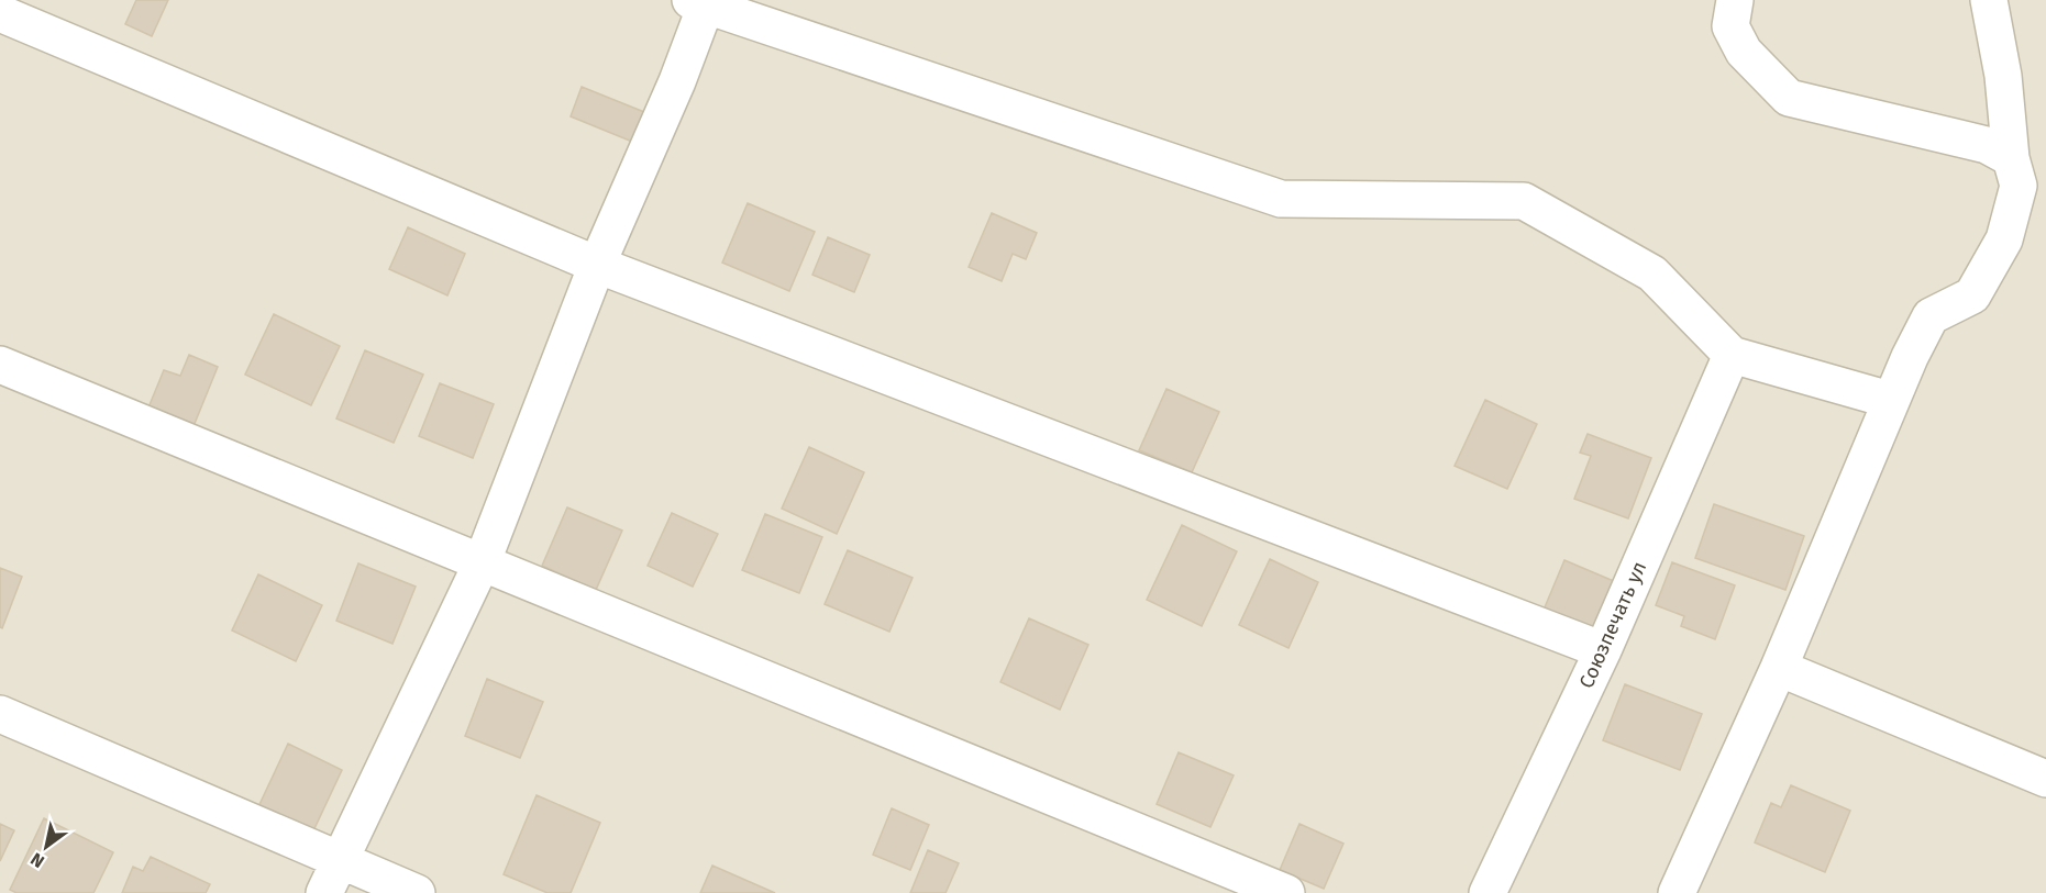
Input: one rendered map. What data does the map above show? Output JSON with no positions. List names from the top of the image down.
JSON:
{
  "streets": {
    "street": ["Союзпечать ул"]
  },
  "north": "bottom left"
}
